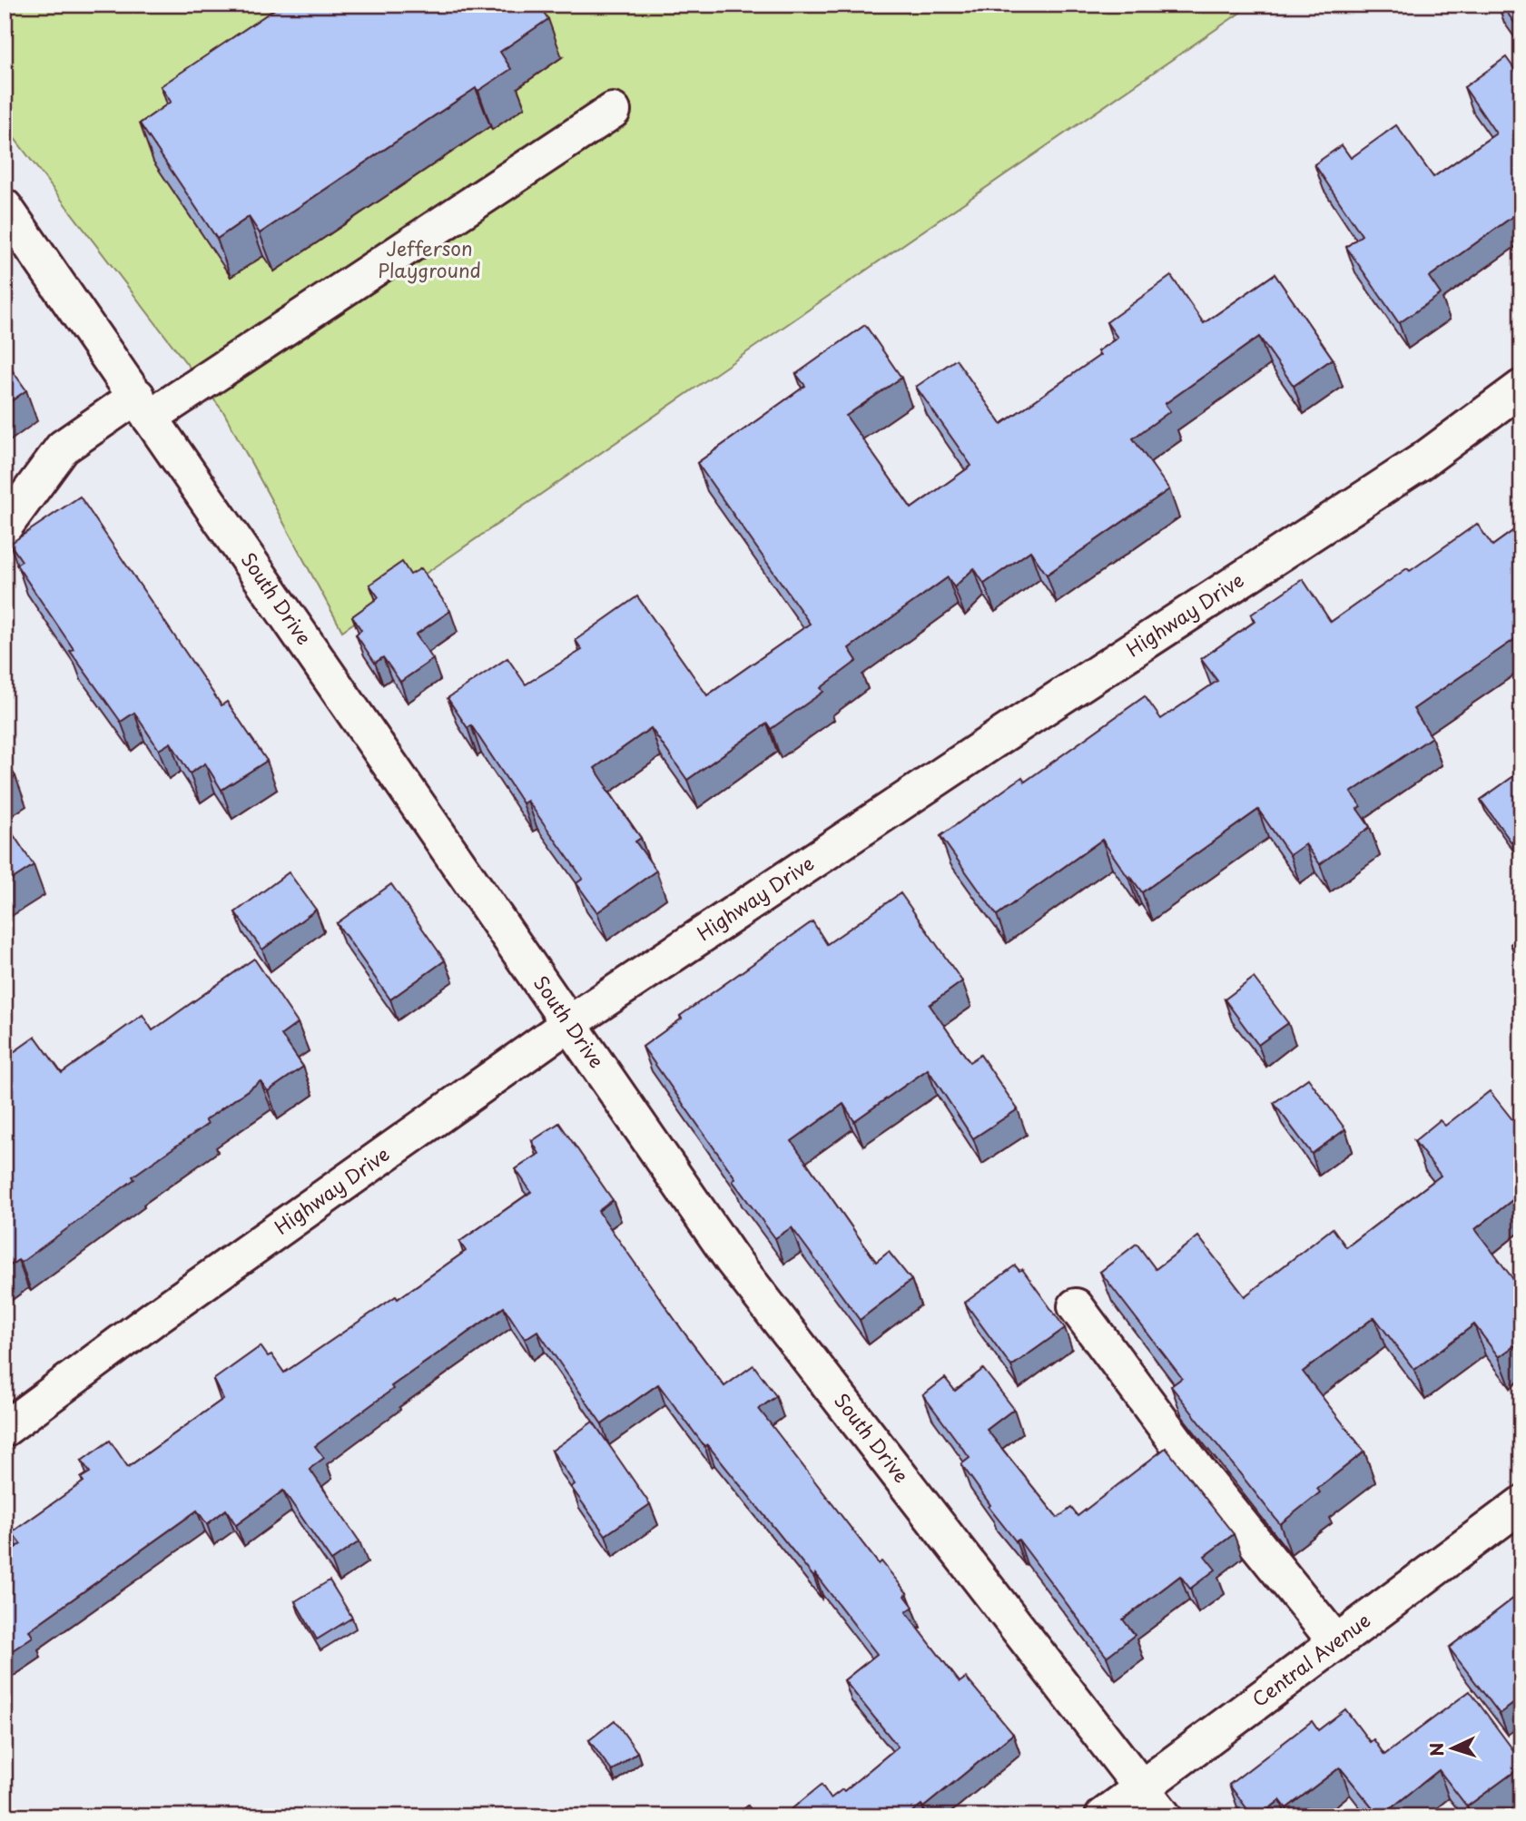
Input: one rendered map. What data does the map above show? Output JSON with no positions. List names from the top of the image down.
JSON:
{
  "streets": {
    "street": ["South Drive", "Highway Drive", "Central Avenue"]
  },
  "crossings": [
    ["South Drive", "Highway Drive"],
    ["South Drive", "Central Avenue"]
  ],
  "parks": ["Jefferson Playground"],
  "north": "left"
}
